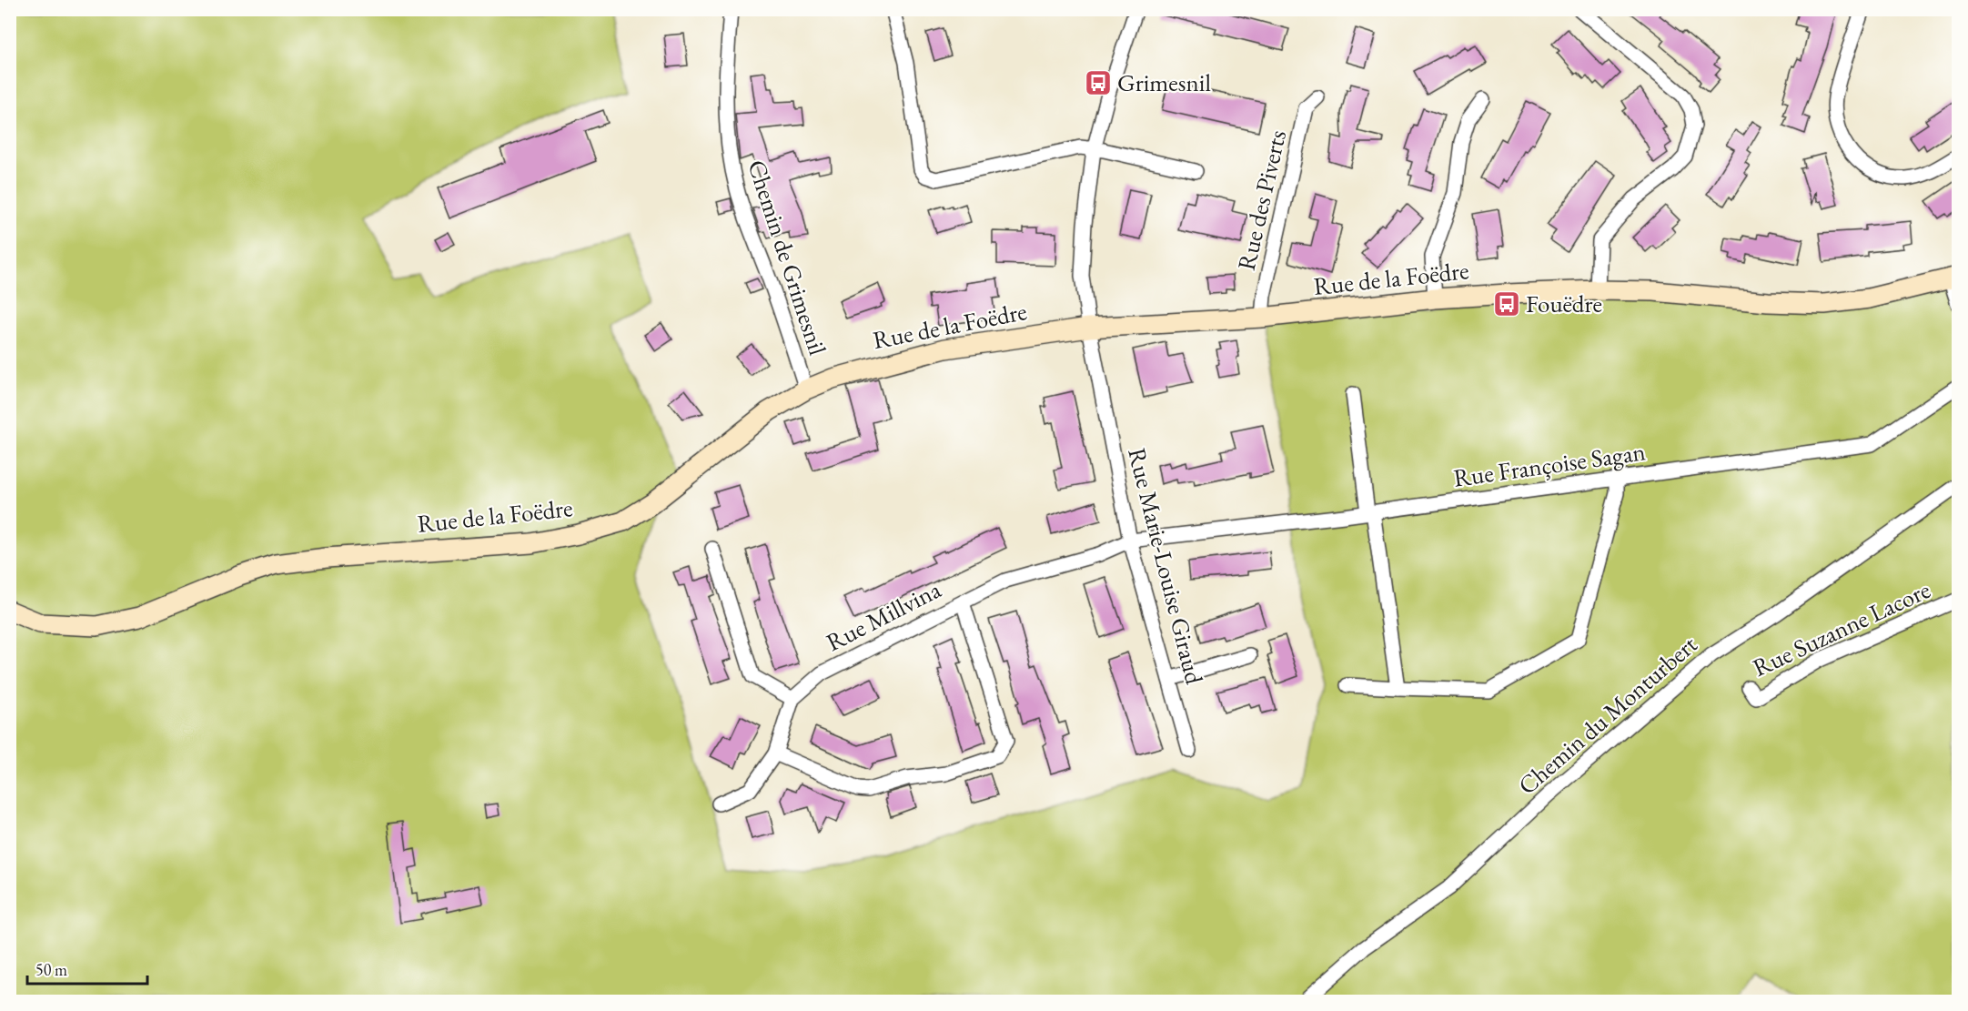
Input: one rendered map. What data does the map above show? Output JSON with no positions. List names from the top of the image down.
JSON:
{
  "streets": {
    "street": [
      "Rue des Piverts",
      "Chemin de Grimesnil",
      "Rue de la Foëdre",
      "Rue Françoise Sagan",
      "Rue Marie-Louise Giraud",
      "Rue Millvina",
      "Rue Suzanne Lacore",
      "Chemin du Monturbert"
    ]
  },
  "crossings": [
    ["Rue des Piverts", "Rue de la Foëdre"],
    ["Chemin de Grimesnil", "Rue de la Foëdre"],
    ["Rue de la Foëdre", "Rue Marie-Louise Giraud"],
    ["Rue Françoise Sagan", "Rue Marie-Louise Giraud"],
    ["Rue Françoise Sagan", "Rue Millvina"],
    ["Rue Marie-Louise Giraud", "Rue Millvina"]
  ],
  "places": {
    "bus stop": ["Grimesnil", "Fouëdre"]
  },
  "scale_bar": "50 m"
}
